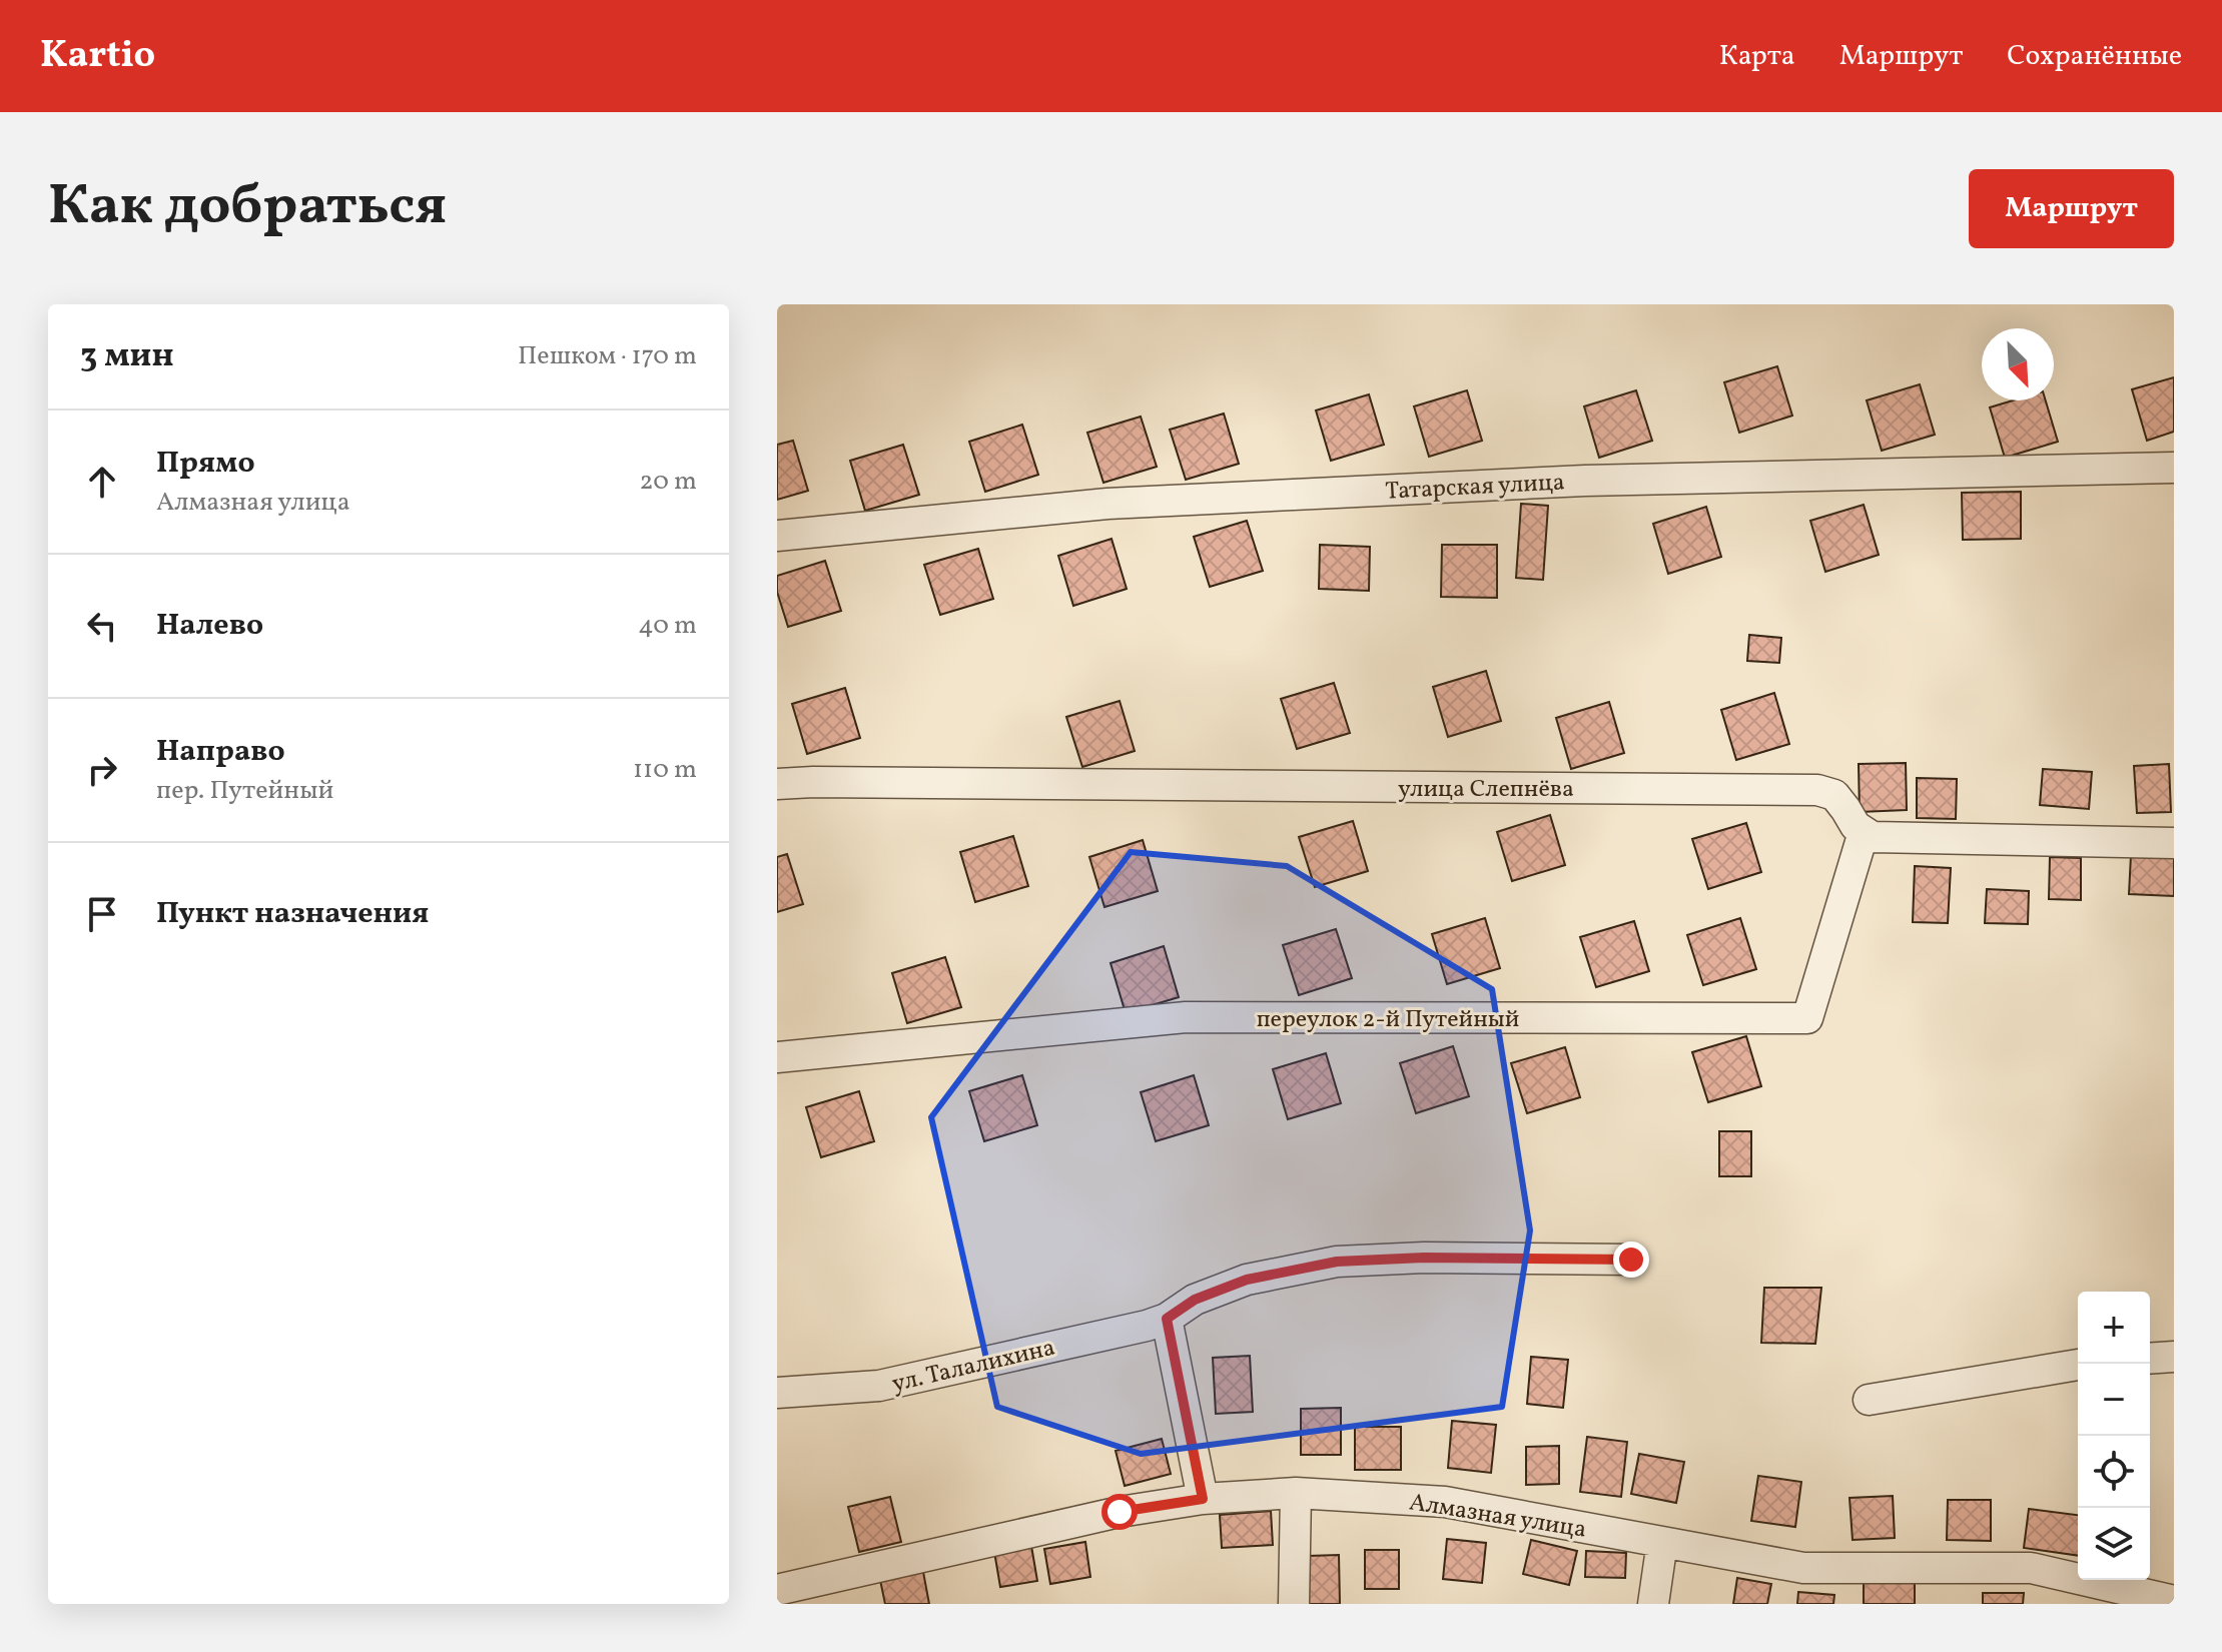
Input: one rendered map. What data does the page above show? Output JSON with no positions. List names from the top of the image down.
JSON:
{
  "streets": {
    "street": [
      "Татарская улица",
      "улица Слепнёва",
      "переулок 2-й Путейный",
      "ул. Талалихина",
      "Алмазная улица"
    ]
  },
  "crossings": [
    ["улица Слепнёва", "переулок 2-й Путейный"]
  ],
  "north": "bottom right",
  "page": {
    "header": "Kartio",
    "nav": ["Карта", "Маршрут", "Сохранённые"],
    "title": "Как добраться",
    "buttons": "Маршрут",
    "heading": ["3 мин", "Пешком · 170 m"],
    "list": [
      ["Прямо", "Алмазная улица", "20 m"],
      ["Налево", "40 m"],
      ["Направо", "пер. Путейный", "110 m"],
      "Пункт назначения"
    ],
    "map_buttons": ["+", "−"]
  }
}
